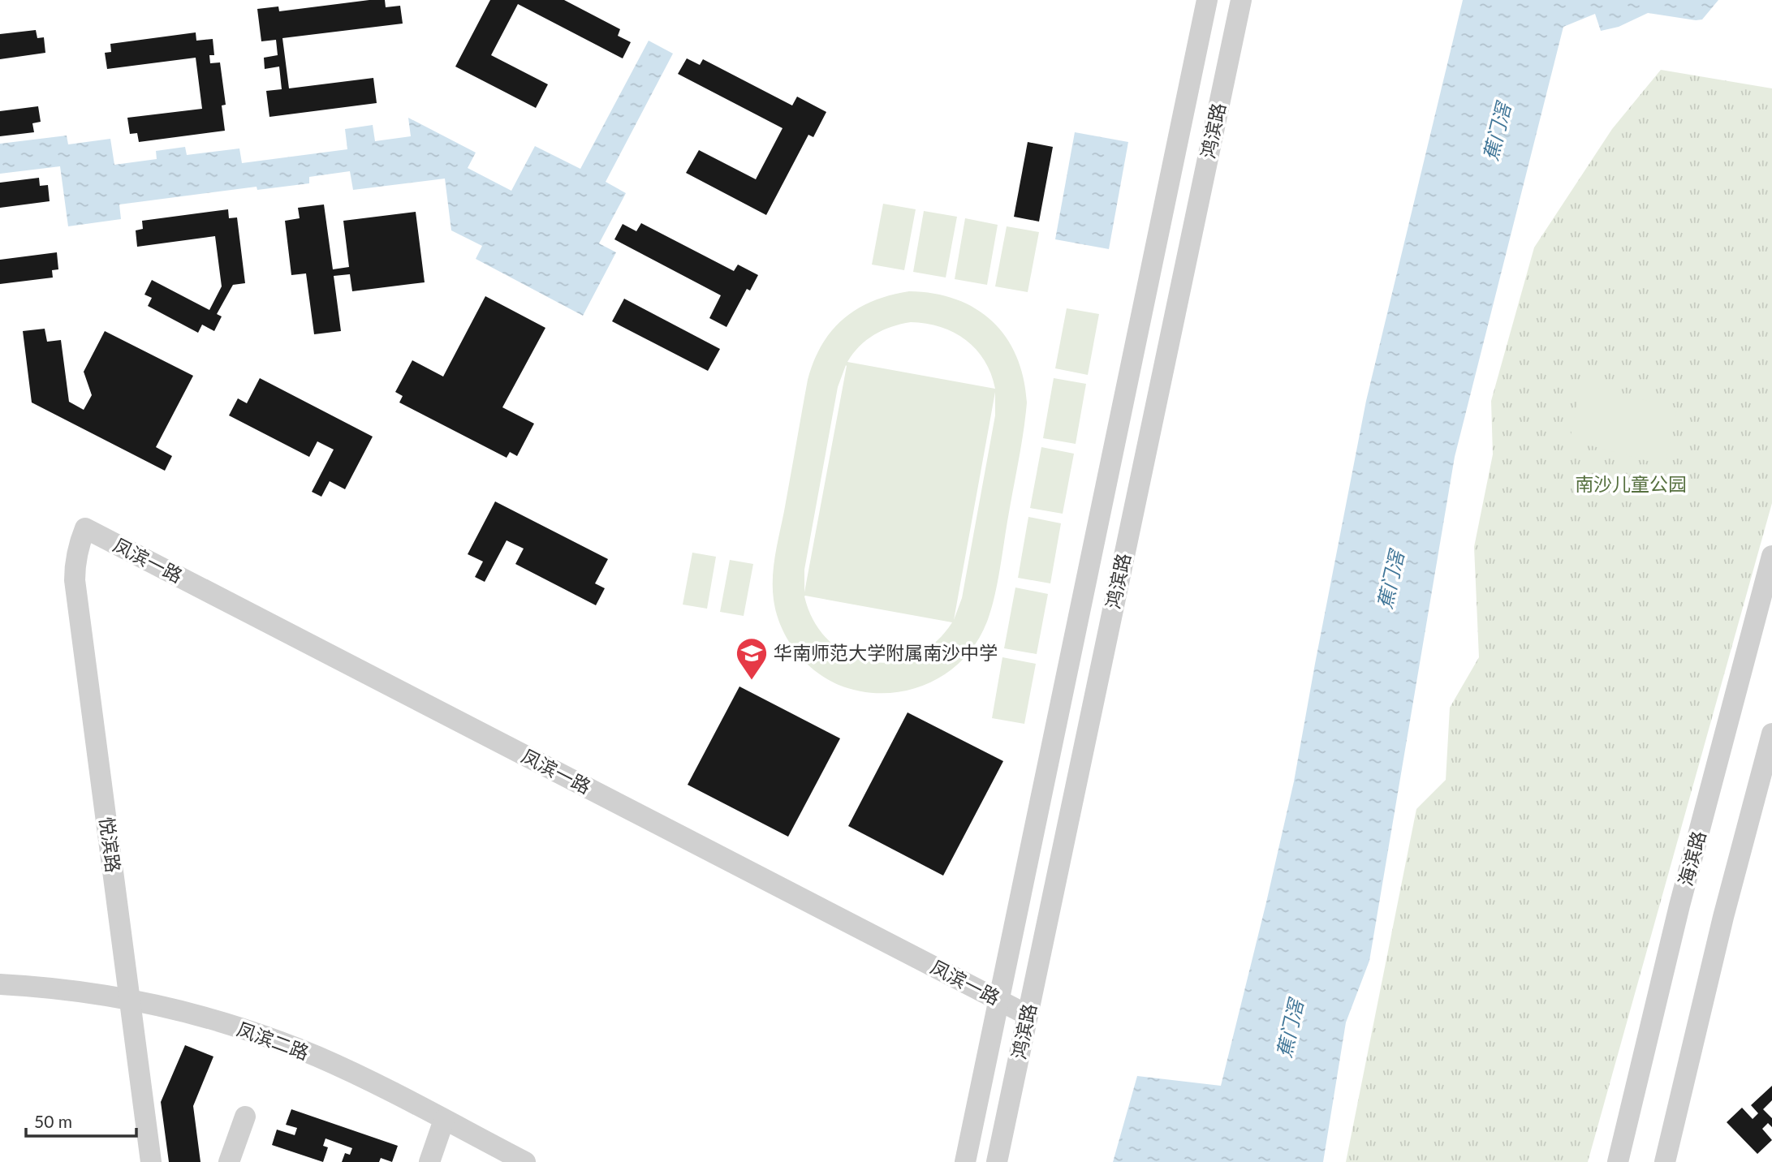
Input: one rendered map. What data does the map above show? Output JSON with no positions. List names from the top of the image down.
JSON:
{
  "streets": {
    "street": [
      "鸿滨路",
      "凤滨一路",
      "悦滨路",
      "海滨路",
      "凤滨二路"
    ]
  },
  "crossings": [
    ["鸿滨路", "凤滨一路"],
    ["凤滨一路", "悦滨路"],
    ["悦滨路", "凤滨二路"]
  ],
  "water": ["蕉门滘"],
  "parks": ["南沙儿童公园"],
  "places": {
    "school or university": ["华南师范大学附属南沙中学"]
  },
  "scale_bar": "50 m"
}
